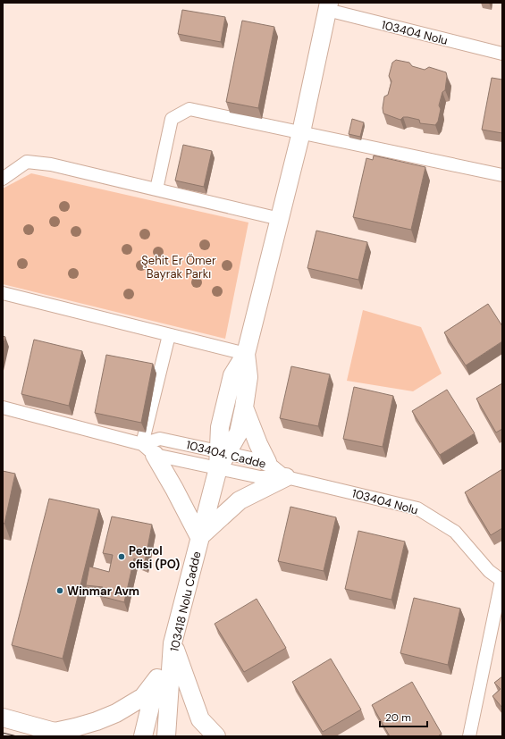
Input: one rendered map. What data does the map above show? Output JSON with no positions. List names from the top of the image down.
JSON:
{
  "streets": {
    "main road": ["103418 Nolu Cadde"],
    "street": ["103404 Nolu", "103404. Cadde"]
  },
  "crossings": [
    ["103404 Nolu", "103404. Cadde"],
    ["103404. Cadde", "103418 Nolu Cadde"]
  ],
  "parks": ["Şehit Er Ömer Bayrak Parkı"],
  "places": ["Petrol ofisi (PO)", "Winmar Avm"],
  "scale_bar": "20 m"
}
